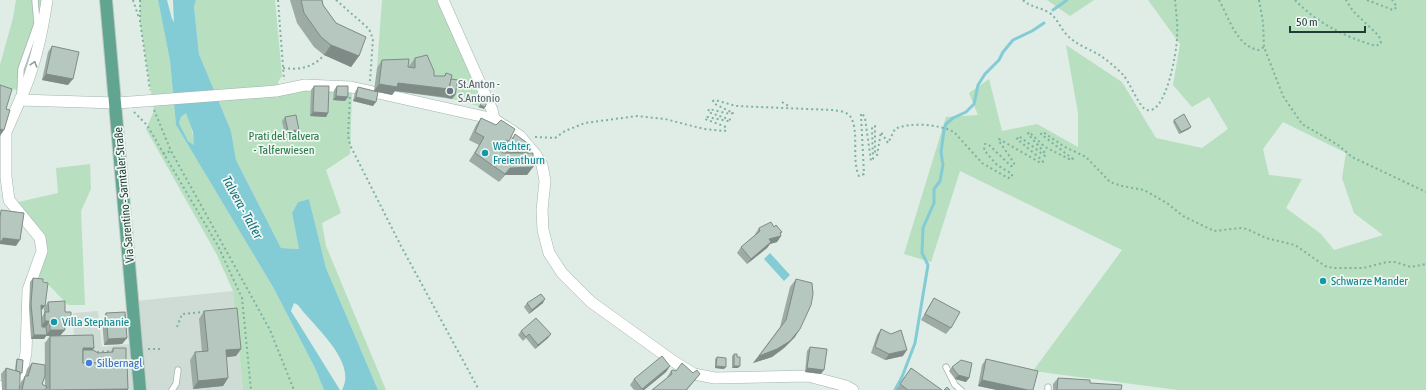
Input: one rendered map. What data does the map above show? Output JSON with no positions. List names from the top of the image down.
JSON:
{
  "streets": {
    "main road": ["Via Sarentino - Sarntaler Straße"]
  },
  "water": ["Talvera - Talfer"],
  "parks": ["Prati del Talvera - Talferwiesen"],
  "places": [
    "St.Anton - S.Antonio",
    "Wächter, Freienthurn",
    "Schwarze Mander",
    "Villa Stephanie",
    "Silbernagl"
  ],
  "scale_bar": "50 m"
}
